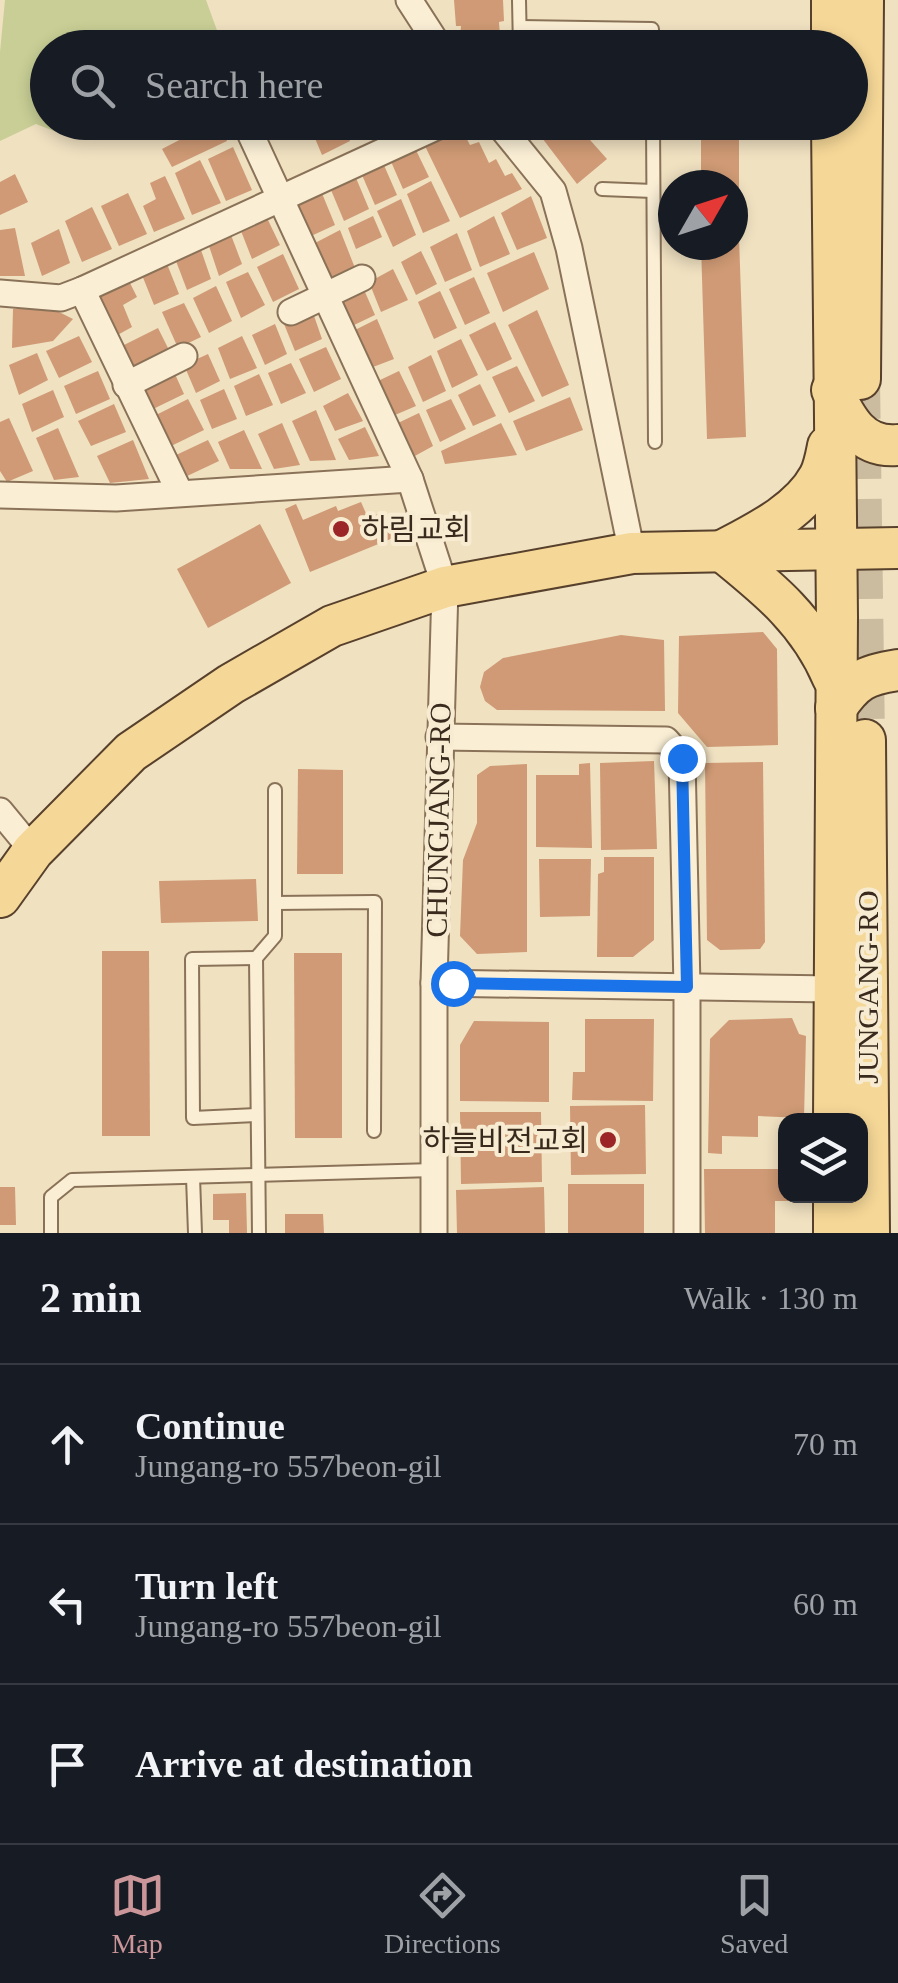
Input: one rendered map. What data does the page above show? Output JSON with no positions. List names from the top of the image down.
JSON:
{
  "streets": {
    "main road": ["JUNGANG-RO"],
    "street": ["CHUNGJANG-RO"]
  },
  "places": ["하림교회", "하늘비전교회"],
  "north": "top right",
  "page": {
    "search": "Search here",
    "heading": ["2 min", "Walk · 130 m"],
    "list": [
      ["Continue", "Jungang-ro 557beon-gil", "70 m"],
      ["Turn left", "Jungang-ro 557beon-gil", "60 m"],
      "Arrive at destination"
    ],
    "nav": ["Map", "Directions", "Saved"]
  }
}
